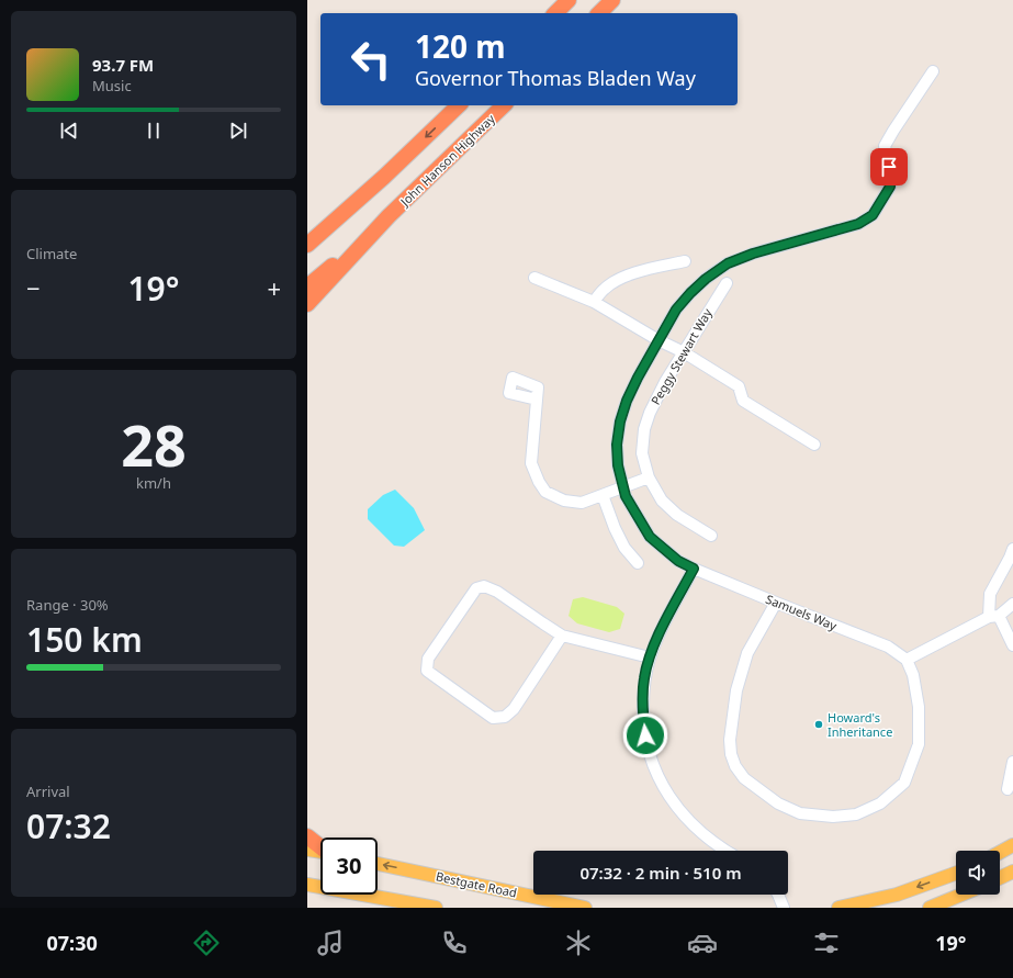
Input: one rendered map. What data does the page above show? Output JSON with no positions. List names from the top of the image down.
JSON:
{
  "streets": {
    "highway": ["John Hanson Highway"],
    "main road": ["Bestgate Road"],
    "street": ["Peggy Stewart Way", "Samuels Way"]
  },
  "places": ["Howard's Inheritance"],
  "page": {
    "turn": ["120 m", "Governor Thomas Bladen Way"],
    "song": ["93.7 FM", "Music"],
    "tile": [
      "Climate",
      ["28", "km/h"],
      ["Range · 30%", "150 km"],
      ["Arrival", "07:32"]
    ],
    "heat": ["−", "19°", "+"],
    "limit": "30",
    "trip": "07:32 · 2 min · 510 m",
    "tabs": ["07:30", "19°"]
  }
}
